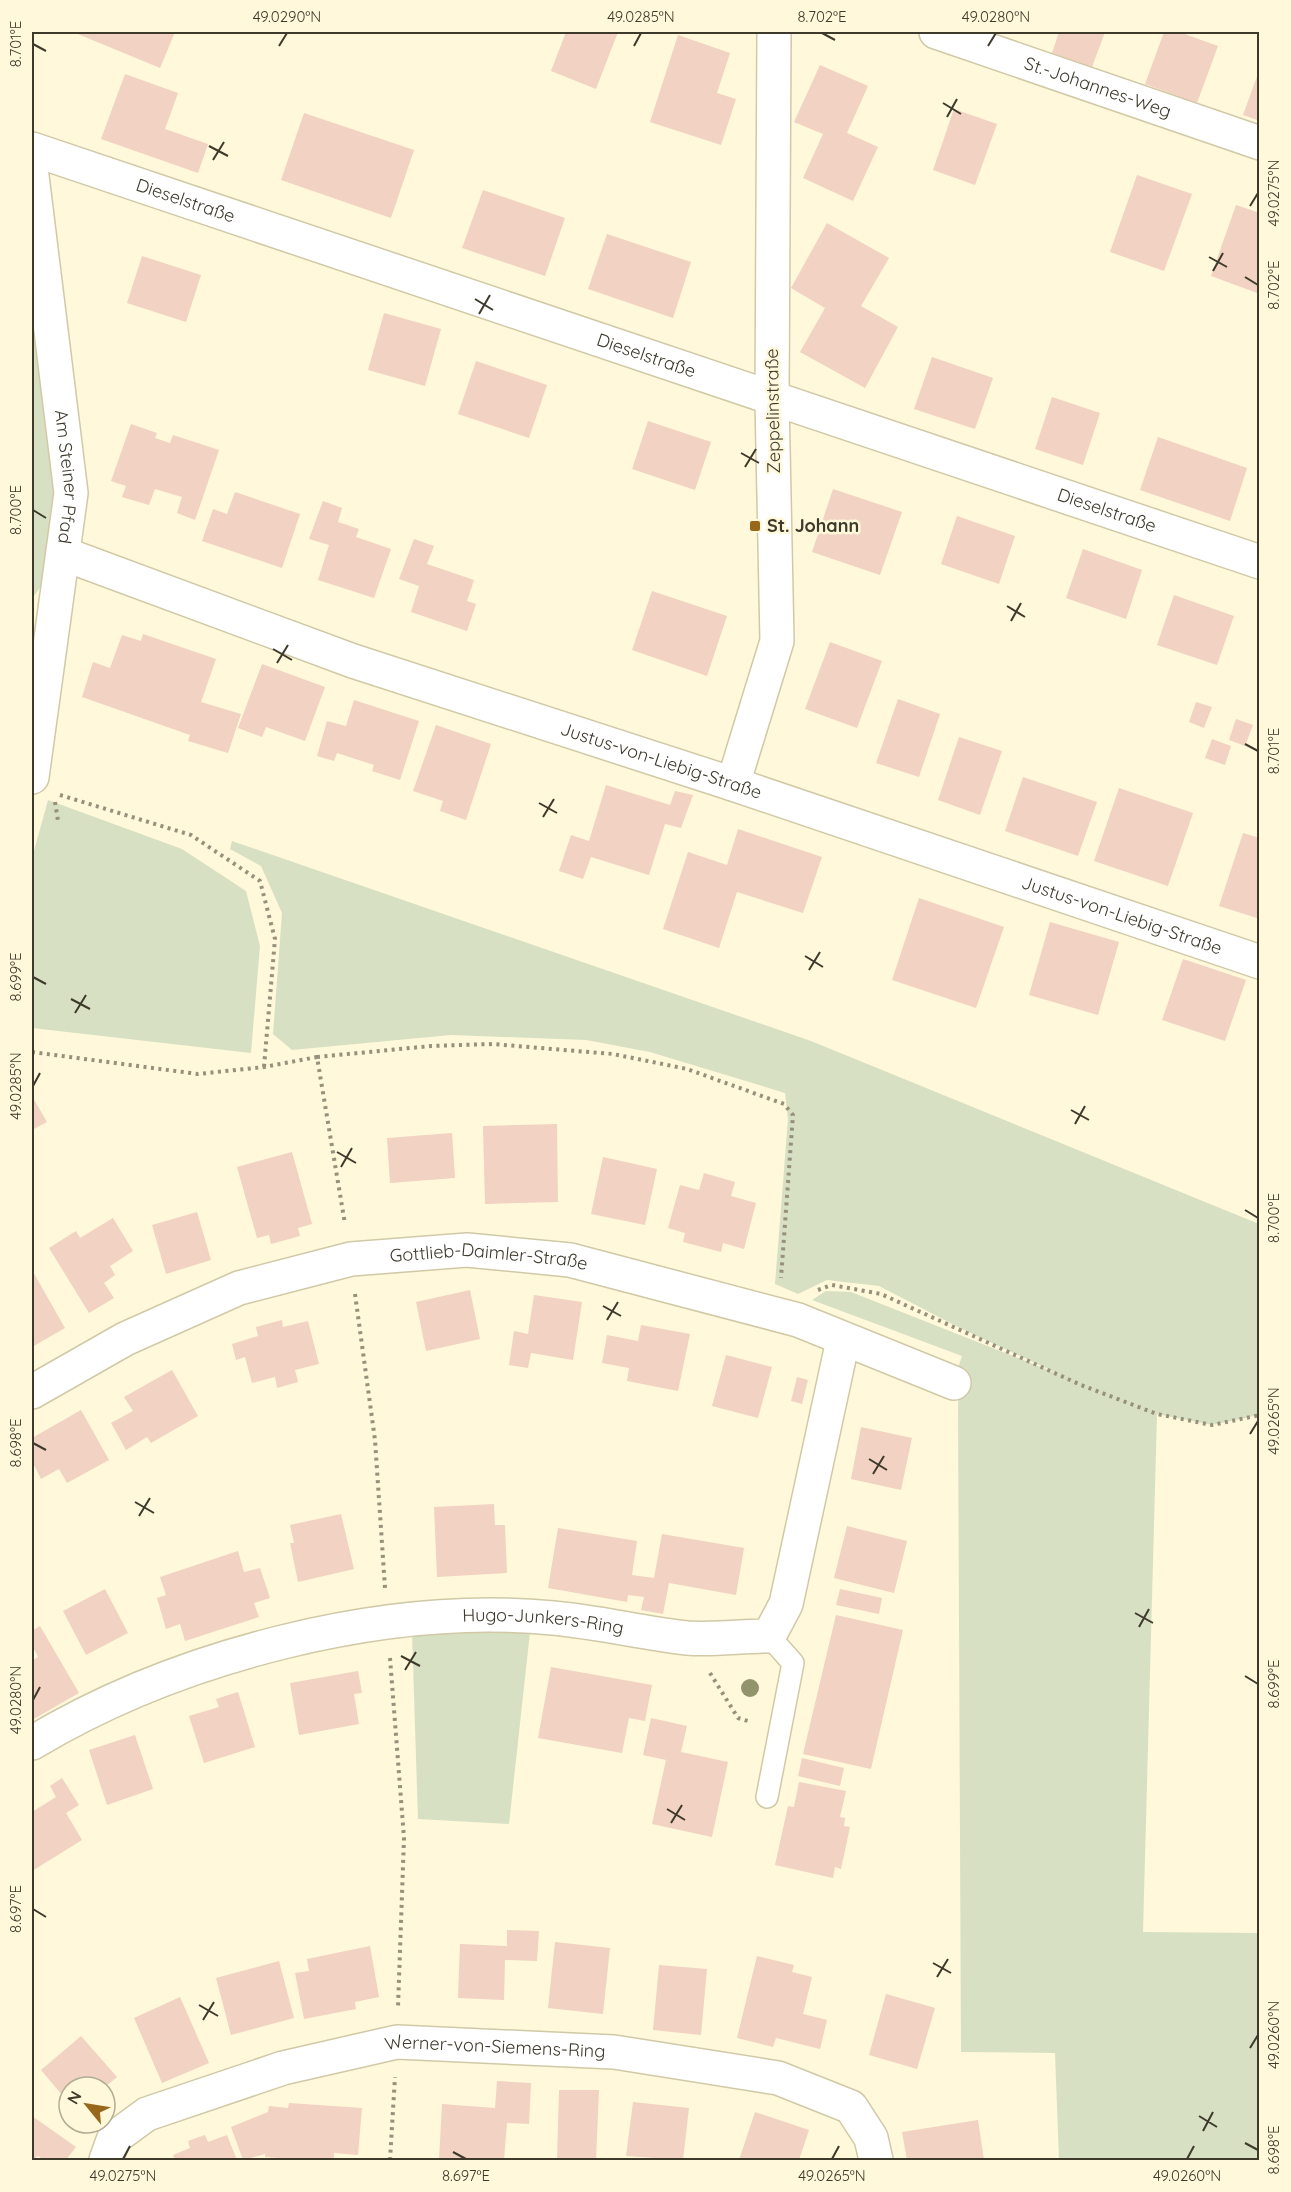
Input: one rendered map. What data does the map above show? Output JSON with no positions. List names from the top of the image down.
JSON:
{
  "streets": {
    "street": [
      "St.-Johannes-Weg",
      "Dieselstraße",
      "Zeppelinstraße",
      "Am Steiner Pfad",
      "Justus-von-Liebig-Straße",
      "Gottlieb-Daimler-Straße",
      "Hugo-Junkers-Ring",
      "Werner-von-Siemens-Ring"
    ]
  },
  "crossings": [
    ["Dieselstraße", "Zeppelinstraße"],
    ["Zeppelinstraße", "Justus-von-Liebig-Straße"],
    ["Am Steiner Pfad", "Justus-von-Liebig-Straße"]
  ],
  "places": {
    "transit": ["St. Johann"]
  },
  "north": "top left",
  "coordinates": [
    "49.0290°N",
    "49.0285°N",
    "8.702°E",
    "49.0280°N",
    "8.701°E",
    "49.0275°N",
    "8.700°E",
    "8.699°E",
    "49.0265°N",
    "8.698°E",
    "8.697°E",
    "49.0260°N"
  ]
}
